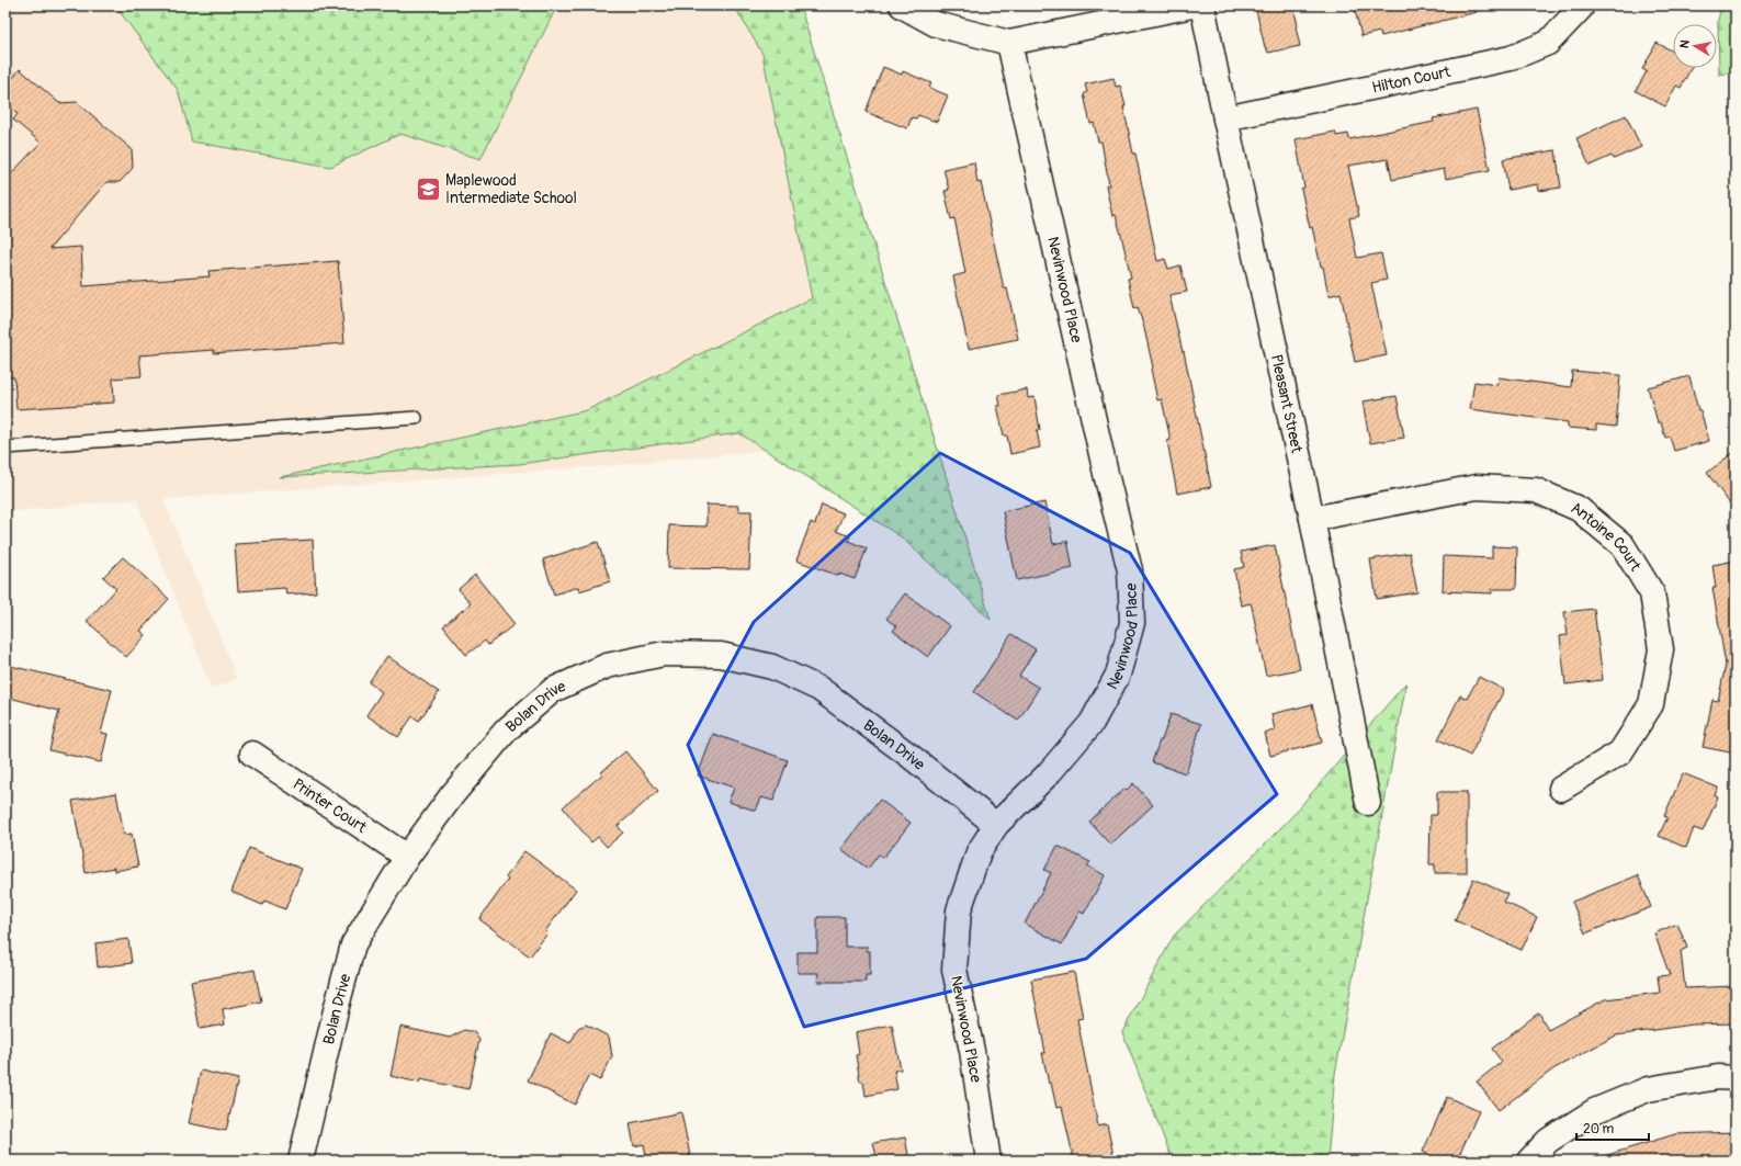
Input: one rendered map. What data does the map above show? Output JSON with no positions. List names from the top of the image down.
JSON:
{
  "streets": {
    "street": [
      "Hilton Court",
      "Nevinwood Place",
      "Pleasant Street",
      "Antoine Court",
      "Bolan Drive",
      "Printer Court"
    ]
  },
  "crossings": [
    ["Hilton Court", "Pleasant Street"],
    ["Nevinwood Place", "Bolan Drive"],
    ["Pleasant Street", "Antoine Court"],
    ["Bolan Drive", "Printer Court"]
  ],
  "places": {
    "school or university": ["Maplewood Intermediate School"]
  },
  "scale_bar": "20 m",
  "north": "left"
}
